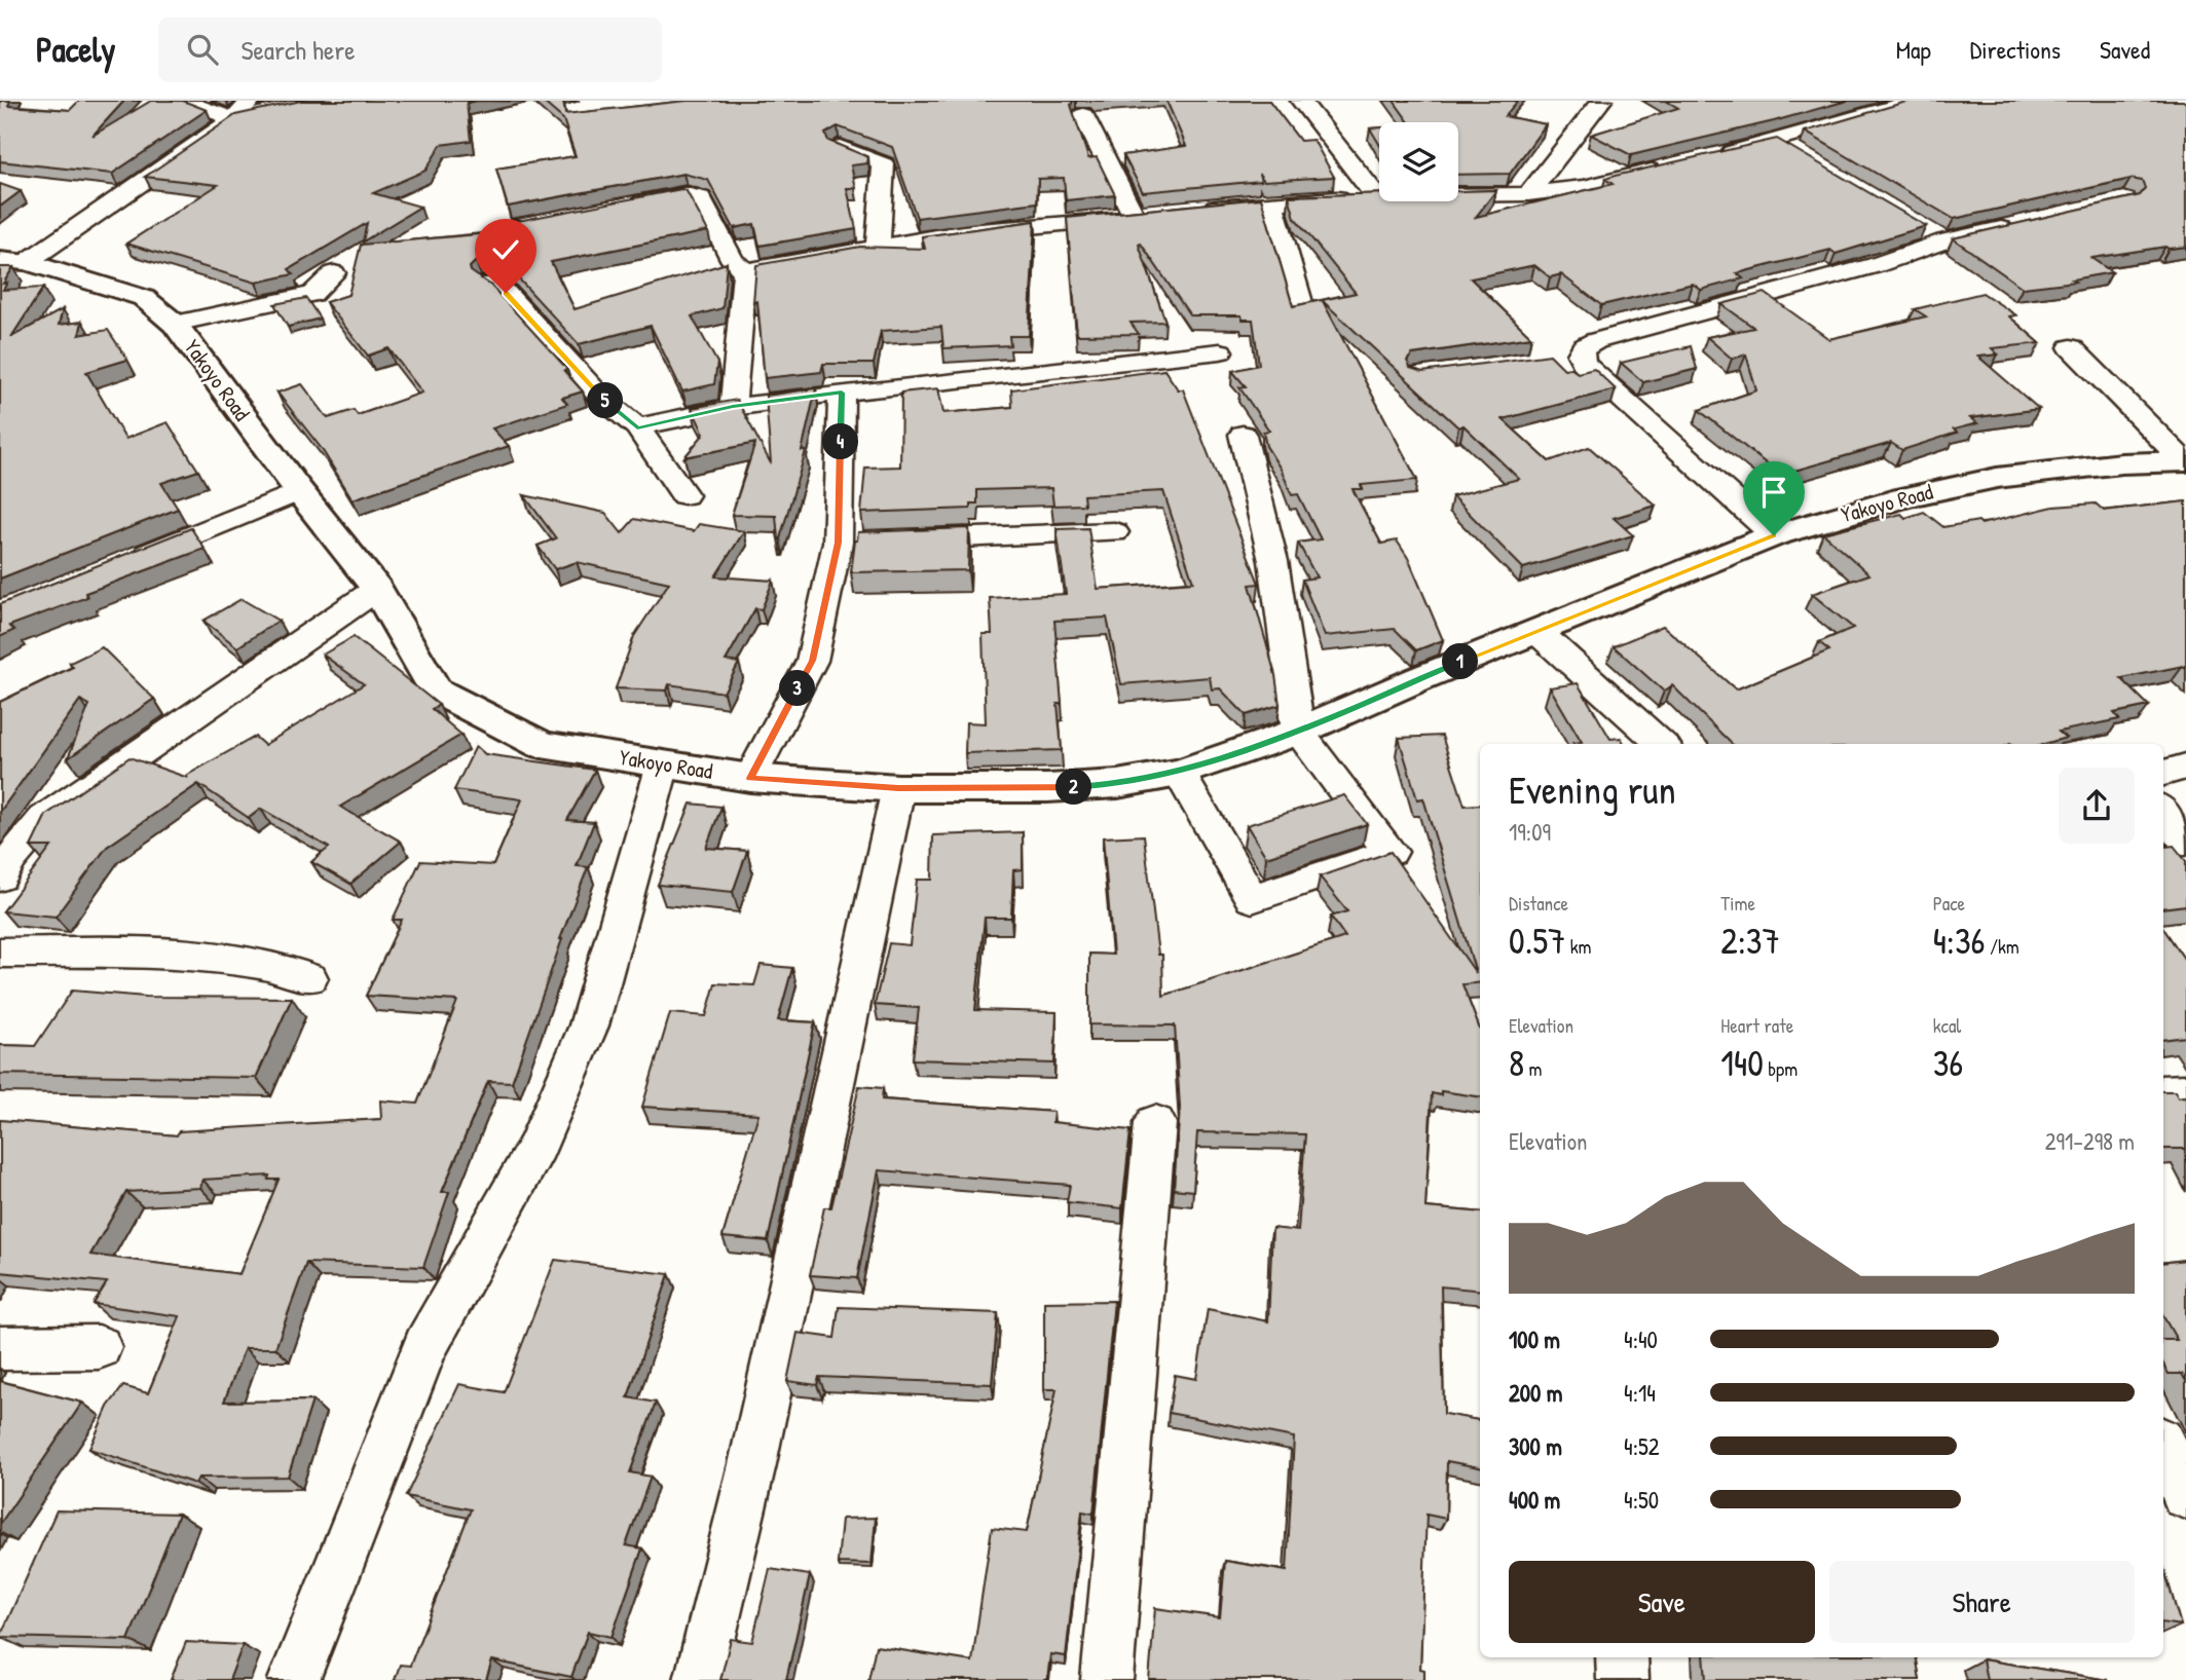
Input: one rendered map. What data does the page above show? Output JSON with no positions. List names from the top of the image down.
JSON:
{
  "streets": {
    "main road": ["Yakoyo Road"]
  },
  "page": {
    "header": "Pacely",
    "search": "Search here",
    "nav": ["Map", "Directions", "Saved"],
    "pins": [
      "5",
      "4",
      "1",
      "3",
      "2"
    ],
    "heading": ["Evening run", "19:09"],
    "stats": [
      ["Distance", "0.57 km"],
      ["Time", "2:37"],
      ["Pace", "4:36 /km"],
      ["Elevation", "8 m"],
      ["Heart rate", "140 bpm"],
      ["kcal", "36"]
    ],
    "chart": ["Elevation", "291–298 m"],
    "list": [
      {
        "name": "100 m",
        "note": "4:40"
      },
      {
        "name": "200 m",
        "note": "4:14"
      },
      {
        "name": "300 m",
        "note": "4:52"
      },
      {
        "name": "400 m",
        "note": "4:50"
      }
    ],
    "buttons": ["Save", "Share"]
  }
}
